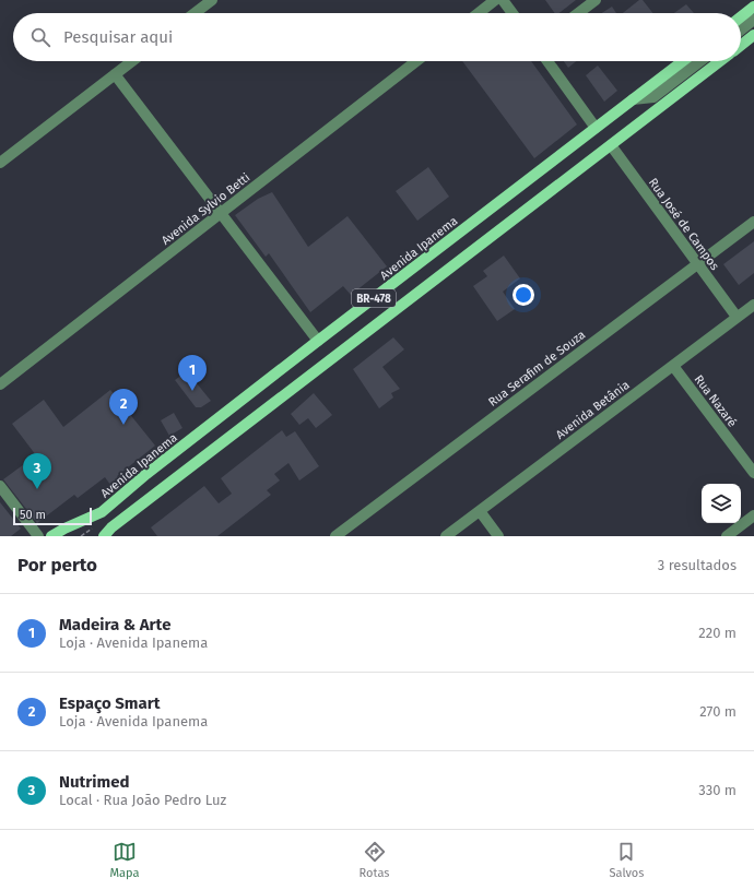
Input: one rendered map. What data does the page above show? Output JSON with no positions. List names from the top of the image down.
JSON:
{
  "streets": {
    "main road": ["Avenida Ipanema", "BR-478"],
    "street": [
      "Avenida Sylvio Betti",
      "Rua José de Campos",
      "Rua Serafim de Souza",
      "Rua Nazaré",
      "Avenida Betânia"
    ]
  },
  "crossings": [
    ["Rua José de Campos", "BR-478"],
    ["Rua José de Campos", "Rua Serafim de Souza"],
    ["Rua José de Campos", "Avenida Betânia"],
    ["Rua Nazaré", "Avenida Betânia"]
  ],
  "scale_bar": "50 m",
  "page": {
    "search": "Pesquisar aqui",
    "pins": ["1", "2", "3"],
    "scale": "50 m",
    "heading": ["Por perto", "3 resultados"],
    "list": [
      {
        "mark": "1",
        "name": "Madeira & Arte",
        "note": "Loja · Avenida Ipanema",
        "value": "220 m"
      },
      {
        "mark": "2",
        "name": "Espaço Smart",
        "note": "Loja · Avenida Ipanema",
        "value": "270 m"
      },
      {
        "mark": "3",
        "name": "Nutrimed",
        "note": "Local · Rua João Pedro Luz",
        "value": "330 m"
      }
    ],
    "nav": ["Mapa", "Rotas", "Salvos"]
  }
}
